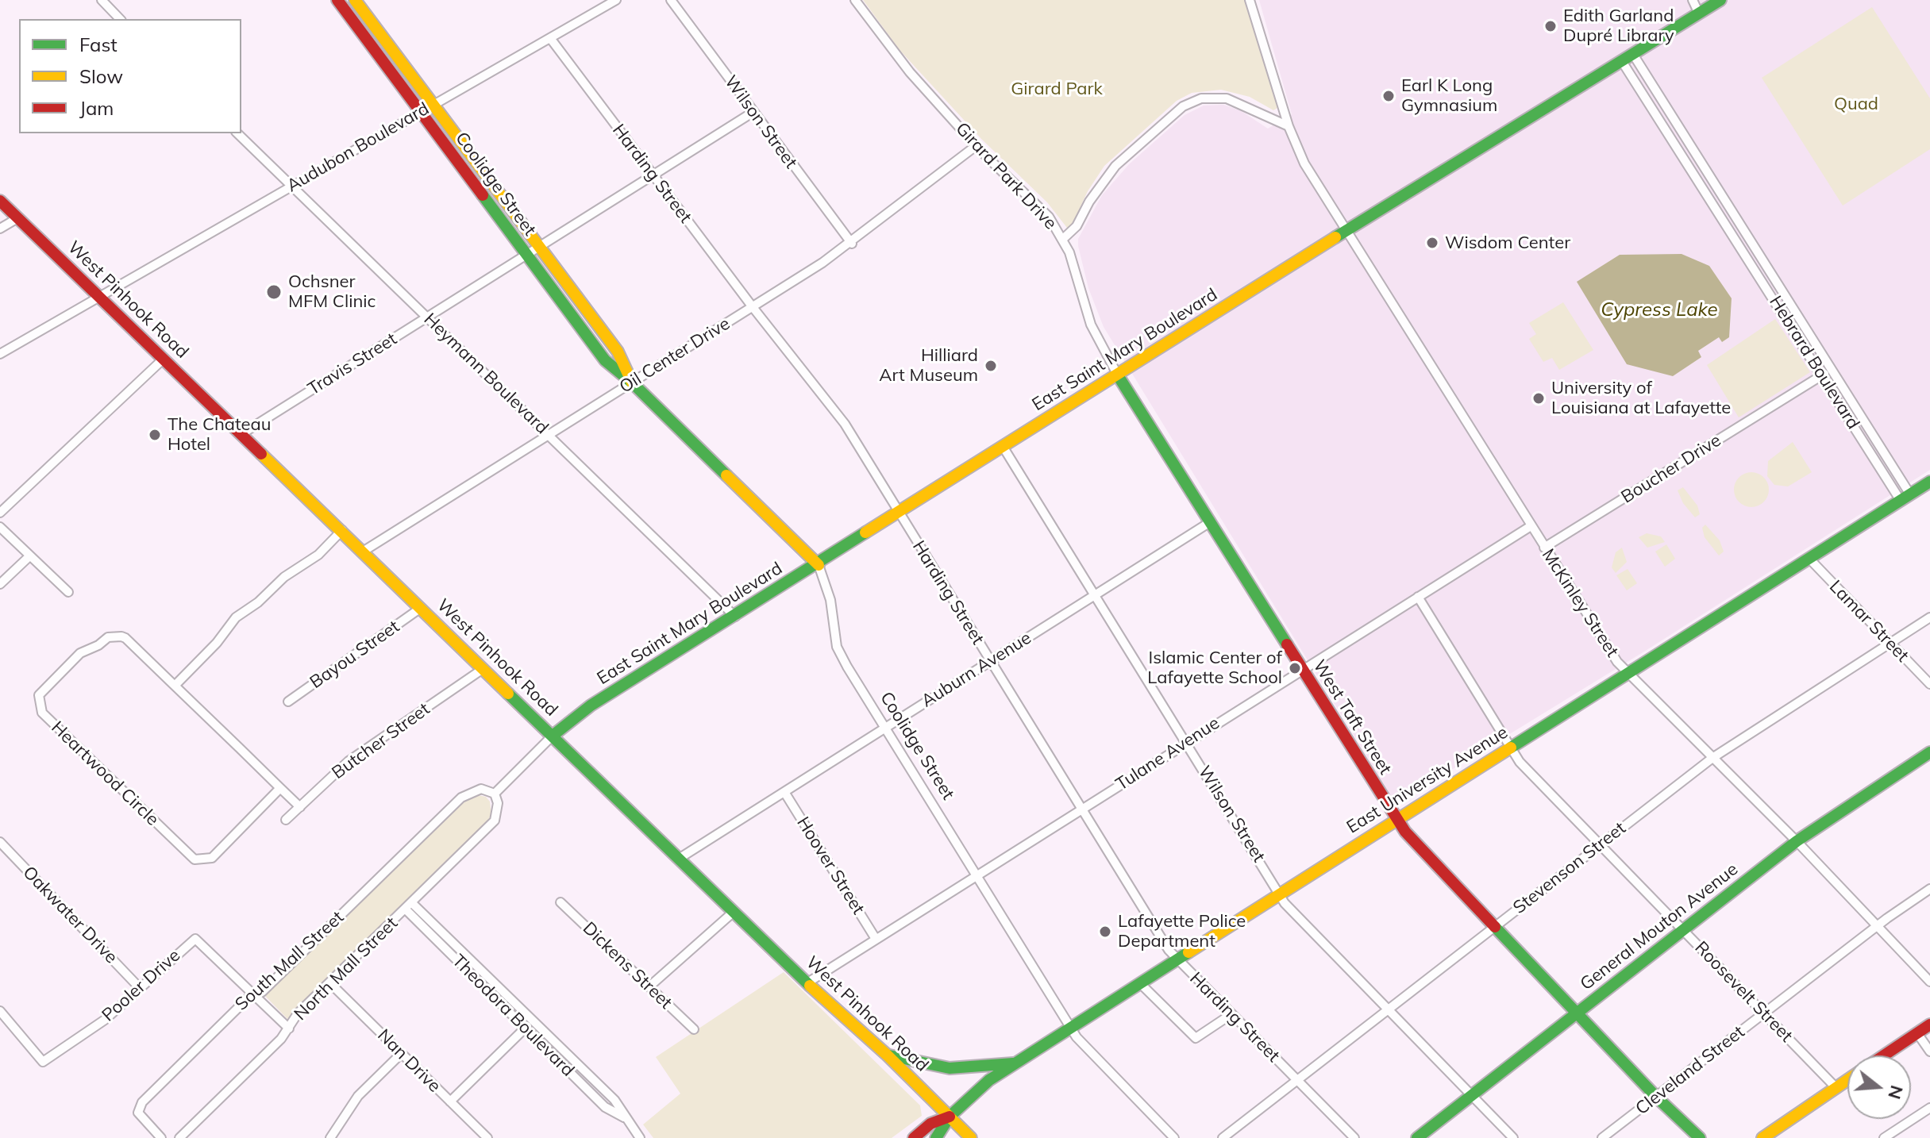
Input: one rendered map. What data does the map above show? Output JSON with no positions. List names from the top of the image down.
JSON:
{
  "streets": {
    "street": [
      "Wilson Street",
      "Audubon Boulevard",
      "Harding Street",
      "Girard Park Drive",
      "Coolidge Street",
      "West Pinhook Road",
      "East Saint Mary Boulevard",
      "Oil Center Drive",
      "Hebrard Boulevard",
      "Travis Street",
      "Heymann Boulevard",
      "Boucher Drive",
      "McKinley Street",
      "Lamar Street",
      "Bayou Street",
      "Auburn Avenue",
      "West Taft Street",
      "Butcher Street",
      "Tulane Avenue",
      "Heartwood Circle",
      "East University Avenue",
      "Hoover Street",
      "Stevenson Street",
      "Oakwater Drive",
      "General Mouton Avenue",
      "South Mall Street",
      "Dickens Street",
      "North Mall Street",
      "Pooler Drive",
      "Roosevelt Street",
      "Theodora Boulevard",
      "Nan Drive",
      "Cleveland Street"
    ]
  },
  "crossings": [
    ["Wilson Street", "East Saint Mary Boulevard"],
    ["Wilson Street", "Oil Center Drive"],
    ["Wilson Street", "Travis Street"],
    ["Wilson Street", "Auburn Avenue"],
    ["Wilson Street", "Tulane Avenue"],
    ["Wilson Street", "East University Avenue"],
    ["Wilson Street", "Stevenson Street"],
    ["Wilson Street", "General Mouton Avenue"],
    ["Audubon Boulevard", "Harding Street"],
    ["Audubon Boulevard", "Coolidge Street"],
    ["Audubon Boulevard", "West Pinhook Road"],
    ["Audubon Boulevard", "Heymann Boulevard"],
    ["Harding Street", "East Saint Mary Boulevard"],
    ["Harding Street", "Oil Center Drive"],
    ["Harding Street", "Travis Street"],
    ["Harding Street", "Auburn Avenue"],
    ["Harding Street", "Tulane Avenue"],
    ["Harding Street", "East University Avenue"],
    ["Harding Street", "Stevenson Street"],
    ["Girard Park Drive", "East Saint Mary Boulevard"],
    ["Girard Park Drive", "Oil Center Drive"],
    ["Girard Park Drive", "West Taft Street"],
    ["Coolidge Street", "East Saint Mary Boulevard"],
    ["Coolidge Street", "Oil Center Drive"],
    ["Coolidge Street", "Travis Street"],
    ["Coolidge Street", "Auburn Avenue"],
    ["Coolidge Street", "Tulane Avenue"],
    ["Coolidge Street", "East University Avenue"],
    ["West Pinhook Road", "East Saint Mary Boulevard"],
    ["West Pinhook Road", "Oil Center Drive"],
    ["West Pinhook Road", "Travis Street"],
    ["West Pinhook Road", "Bayou Street"],
    ["West Pinhook Road", "Auburn Avenue"],
    ["West Pinhook Road", "Butcher Street"],
    ["West Pinhook Road", "Tulane Avenue"],
    ["West Pinhook Road", "East University Avenue"],
    ["East Saint Mary Boulevard", "Hebrard Boulevard"],
    ["East Saint Mary Boulevard", "Heymann Boulevard"],
    ["East Saint Mary Boulevard", "McKinley Street"],
    ["East Saint Mary Boulevard", "West Taft Street"],
    ["Oil Center Drive", "Heymann Boulevard"],
    ["Hebrard Boulevard", "Boucher Drive"],
    ["Hebrard Boulevard", "East University Avenue"],
    ["Travis Street", "Heymann Boulevard"],
    ["Boucher Drive", "McKinley Street"],
    ["McKinley Street", "Tulane Avenue"],
    ["McKinley Street", "East University Avenue"],
    ["McKinley Street", "Stevenson Street"],
    ["McKinley Street", "General Mouton Avenue"],
    ["McKinley Street", "Cleveland Street"],
    ["Lamar Street", "East University Avenue"],
    ["Lamar Street", "Stevenson Street"],
    ["Auburn Avenue", "West Taft Street"],
    ["Auburn Avenue", "Hoover Street"],
    ["West Taft Street", "Tulane Avenue"],
    ["West Taft Street", "East University Avenue"],
    ["West Taft Street", "Stevenson Street"],
    ["West Taft Street", "General Mouton Avenue"],
    ["West Taft Street", "Cleveland Street"],
    ["Butcher Street", "Heartwood Circle"],
    ["Tulane Avenue", "Hoover Street"],
    ["Tulane Avenue", "Roosevelt Street"],
    ["East University Avenue", "Roosevelt Street"],
    ["Stevenson Street", "Roosevelt Street"],
    ["Oakwater Drive", "Pooler Drive"],
    ["General Mouton Avenue", "Roosevelt Street"],
    ["South Mall Street", "North Mall Street"],
    ["South Mall Street", "Pooler Drive"],
    ["North Mall Street", "Pooler Drive"],
    ["North Mall Street", "Theodora Boulevard"],
    ["North Mall Street", "Nan Drive"],
    ["Roosevelt Street", "Cleveland Street"]
  ],
  "water": ["Cypress Lake"],
  "parks": ["Girard Park", "Quad"],
  "places": [
    "Edith Garland Dupré Library",
    "Earl K Long Gymnasium",
    "Wisdom Center",
    "Ochsner MFM Clinic",
    "Hilliard Art Museum",
    "University of Louisiana at Lafayette",
    "The Chateau Hotel",
    "Islamic Center of Lafayette School",
    "Lafayette Police Department"
  ],
  "legend": ["Fast", "Slow", "Jam"],
  "north": "right"
}
